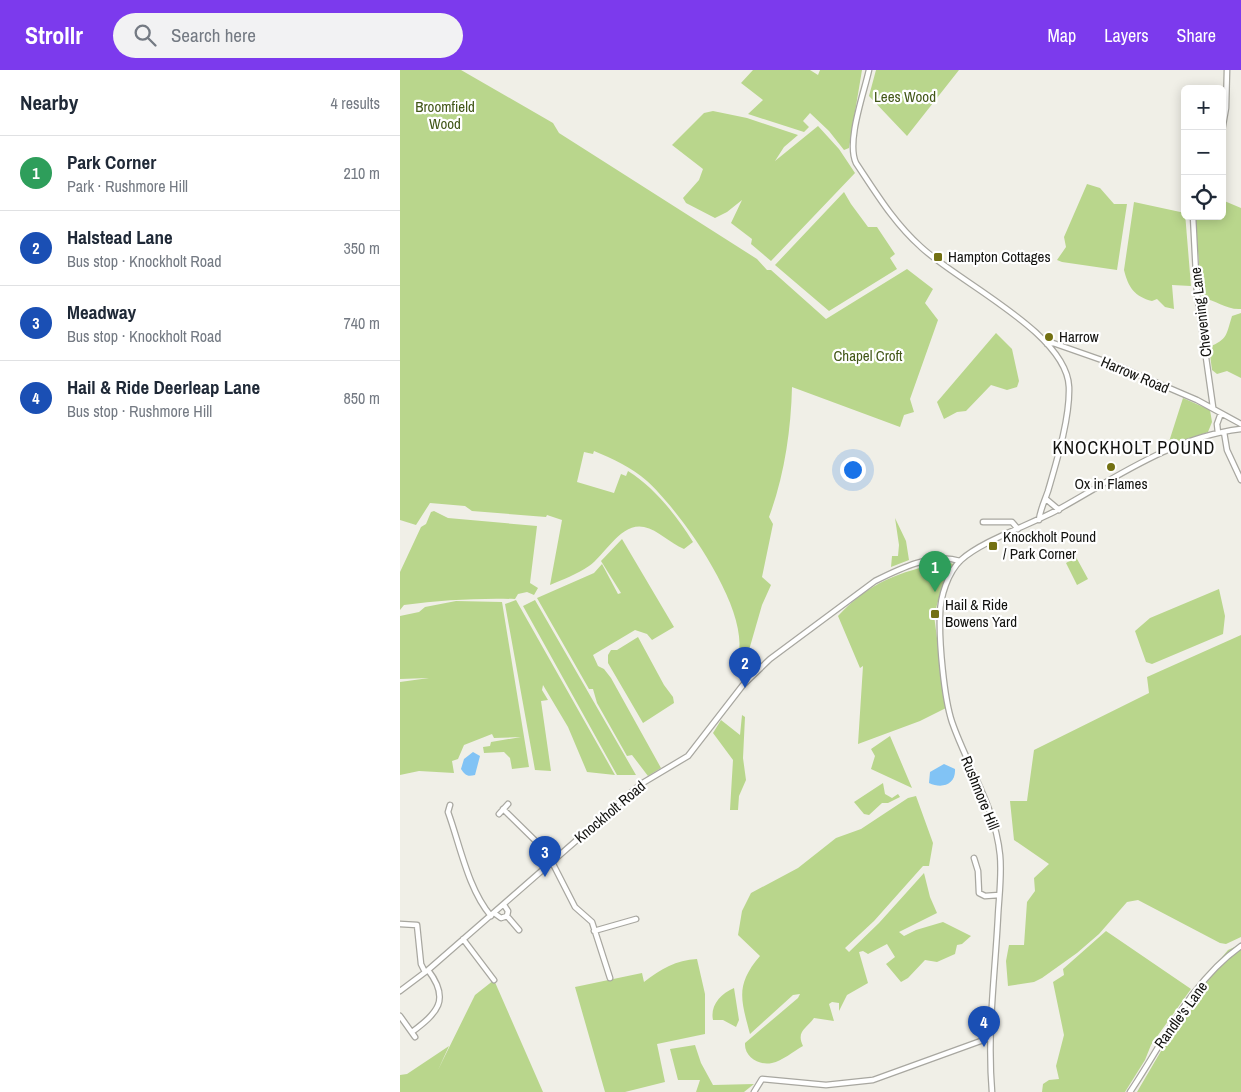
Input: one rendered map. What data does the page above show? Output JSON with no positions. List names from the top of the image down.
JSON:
{
  "streets": {
    "street": [
      "Chevening Lane",
      "Harrow Road",
      "Rushmore Hill",
      "Knockholt Road",
      "Randle's Lane"
    ]
  },
  "crossings": [
    ["Chevening Lane", "Harrow Road"],
    ["Rushmore Hill", "Knockholt Road"]
  ],
  "districts": ["KNOCKHOLT POUND"],
  "parks": ["Lees Wood", "Broomfield Wood", "Chapel Croft"],
  "places": {
    "transit": ["Hampton Cottages", "Knockholt Pound / Park Corner", "Hail & Ride Bowens Yard"],
    "other": ["Harrow", "Ox in Flames"]
  },
  "page": {
    "header": "Strollr",
    "search": "Search here",
    "nav": ["Map", "Layers", "Share"],
    "heading": ["Nearby", "4 results"],
    "map_buttons": ["+", "−"],
    "list": [
      {
        "mark": "1",
        "name": "Park Corner",
        "note": "Park · Rushmore Hill",
        "value": "210 m"
      },
      {
        "mark": "2",
        "name": "Halstead Lane",
        "note": "Bus stop · Knockholt Road",
        "value": "350 m"
      },
      {
        "mark": "3",
        "name": "Meadway",
        "note": "Bus stop · Knockholt Road",
        "value": "740 m"
      },
      {
        "mark": "4",
        "name": "Hail & Ride Deerleap Lane",
        "note": "Bus stop · Rushmore Hill",
        "value": "850 m"
      }
    ],
    "pins": [
      "1",
      "2",
      "3",
      "4"
    ]
  }
}
